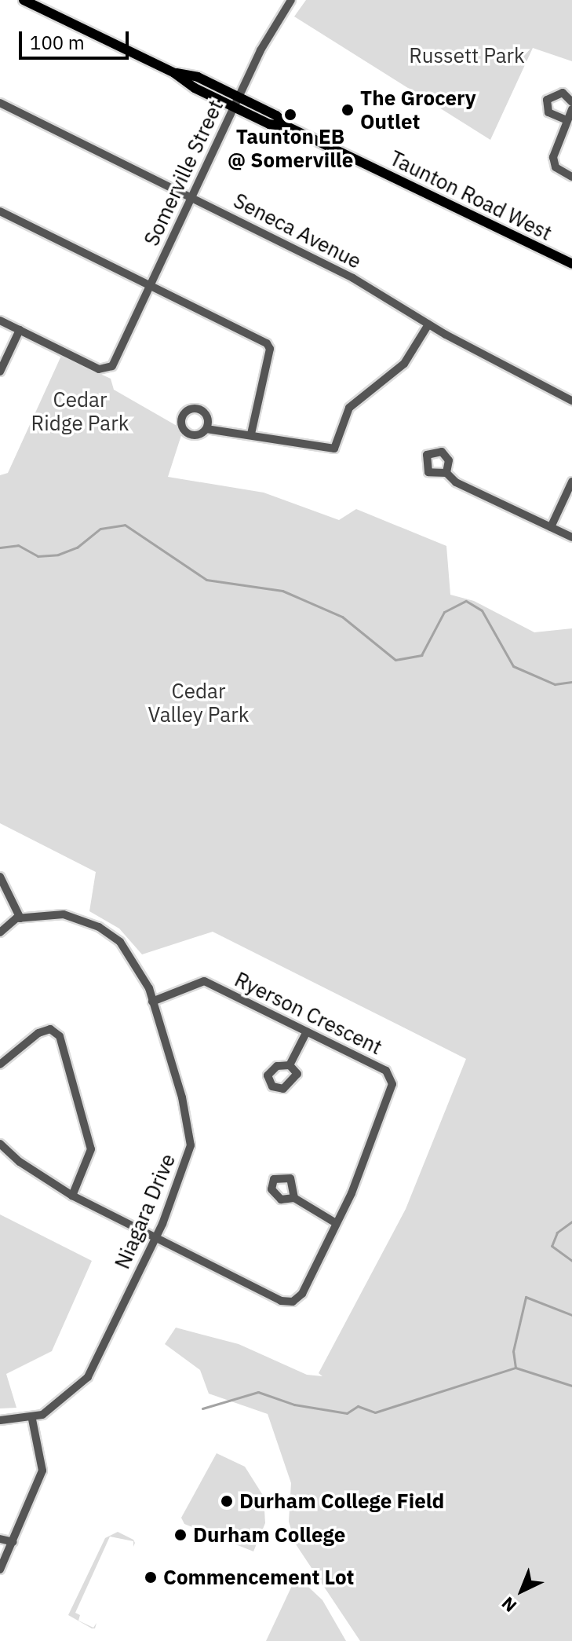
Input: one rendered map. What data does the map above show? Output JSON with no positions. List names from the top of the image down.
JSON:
{
  "streets": {
    "main road": ["Taunton Road West"],
    "street": [
      "Somerville Street",
      "Seneca Avenue",
      "Ryerson Crescent",
      "Niagara Drive"
    ]
  },
  "crossings": [
    ["Somerville Street", "Taunton Road West"],
    ["Somerville Street", "Seneca Avenue"],
    ["Ryerson Crescent", "Niagara Drive"]
  ],
  "parks": ["Russett Park", "Cedar Ridge Park", "Cedar Valley Park"],
  "places": [
    "The Grocery Outlet",
    "Taunton EB @ Somerville",
    "Durham College Field",
    "Durham College",
    "Commencement Lot"
  ],
  "scale_bar": "100 m",
  "north": "bottom left"
}
